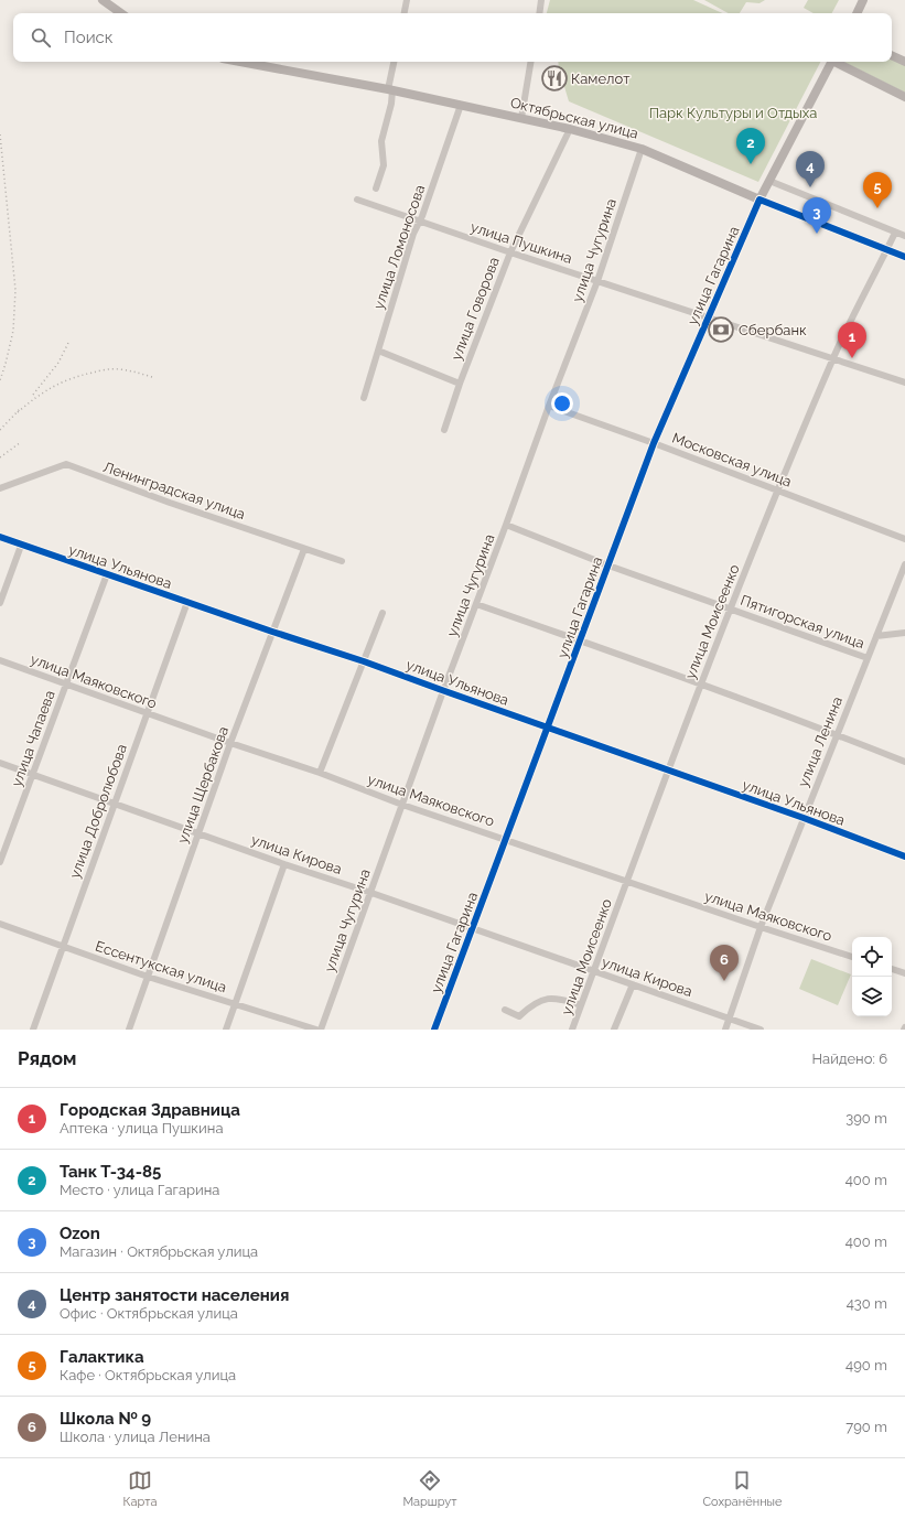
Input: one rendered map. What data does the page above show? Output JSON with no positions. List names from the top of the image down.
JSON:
{
  "streets": {
    "main road": ["Октябрьская улица", "улица Гагарина"],
    "street": [
      "улица Пушкина",
      "улица Ломоносова",
      "улица Чугурина",
      "улица Говорова",
      "Московская улица",
      "Ленинградская улица",
      "улица Ульянова",
      "улица Моисеенко",
      "Пятигорская улица",
      "улица Маяковского",
      "улица Чапаева",
      "улица Ленина",
      "улица Щербакова",
      "улица Добролюбова",
      "улица Кирова",
      "Ессентукская улица"
    ]
  },
  "crossings": [
    ["Октябрьская улица", "улица Ломоносова"],
    ["Октябрьская улица", "улица Чугурина"],
    ["Октябрьская улица", "улица Гагарина"],
    ["Октябрьская улица", "улица Говорова"],
    ["Октябрьская улица", "улица Моисеенко"],
    ["улица Пушкина", "улица Ломоносова"],
    ["улица Пушкина", "улица Чугурина"],
    ["улица Пушкина", "улица Гагарина"],
    ["улица Пушкина", "улица Говорова"],
    ["улица Пушкина", "улица Моисеенко"],
    ["улица Чугурина", "Московская улица"],
    ["улица Чугурина", "улица Ульянова"],
    ["улица Чугурина", "Пятигорская улица"],
    ["улица Чугурина", "улица Маяковского"],
    ["улица Чугурина", "улица Кирова"],
    ["улица Гагарина", "Московская улица"],
    ["улица Гагарина", "улица Ульянова"],
    ["улица Гагарина", "Пятигорская улица"],
    ["улица Гагарина", "улица Маяковского"],
    ["улица Гагарина", "улица Кирова"],
    ["Московская улица", "улица Моисеенко"],
    ["Ленинградская улица", "улица Щербакова"],
    ["улица Ульянова", "улица Моисеенко"],
    ["улица Ульянова", "улица Чапаева"],
    ["улица Ульянова", "улица Ленина"],
    ["улица Ульянова", "улица Щербакова"],
    ["улица Ульянова", "улица Добролюбова"],
    ["улица Моисеенко", "Пятигорская улица"],
    ["улица Моисеенко", "улица Маяковского"],
    ["улица Моисеенко", "улица Кирова"],
    ["Пятигорская улица", "улица Ленина"],
    ["улица Маяковского", "улица Чапаева"],
    ["улица Маяковского", "улица Ленина"],
    ["улица Маяковского", "улица Щербакова"],
    ["улица Маяковского", "улица Добролюбова"],
    ["улица Чапаева", "улица Кирова"],
    ["улица Ленина", "улица Кирова"],
    ["улица Щербакова", "улица Кирова"],
    ["улица Щербакова", "Ессентукская улица"],
    ["улица Добролюбова", "улица Кирова"],
    ["улица Добролюбова", "Ессентукская улица"]
  ],
  "parks": ["Парк Культуры и Отдыха"],
  "places": {
    "restaurant": ["Камелот"],
    "bank": ["Сбербанк"]
  },
  "page": {
    "search": "Поиск",
    "pins": [
      "2",
      "4",
      "5",
      "3",
      "1",
      "6"
    ],
    "heading": ["Рядом", "Найдено: 6"],
    "list": [
      {
        "mark": "1",
        "name": "Городская Здравница",
        "note": "Аптека · улица Пушкина",
        "value": "390 m"
      },
      {
        "mark": "2",
        "name": "Танк Т-34-85",
        "note": "Место · улица Гагарина",
        "value": "400 m"
      },
      {
        "mark": "3",
        "name": "Ozon",
        "note": "Магазин · Октябрьская улица",
        "value": "400 m"
      },
      {
        "mark": "4",
        "name": "Центр занятости населения",
        "note": "Офис · Октябрьская улица",
        "value": "430 m"
      },
      {
        "mark": "5",
        "name": "Галактика",
        "note": "Кафе · Октябрьская улица",
        "value": "490 m"
      },
      {
        "mark": "6",
        "name": "Школа № 9",
        "note": "Школа · улица Ленина",
        "value": "790 m"
      }
    ],
    "nav": ["Карта", "Маршрут", "Сохранённые"]
  }
}
